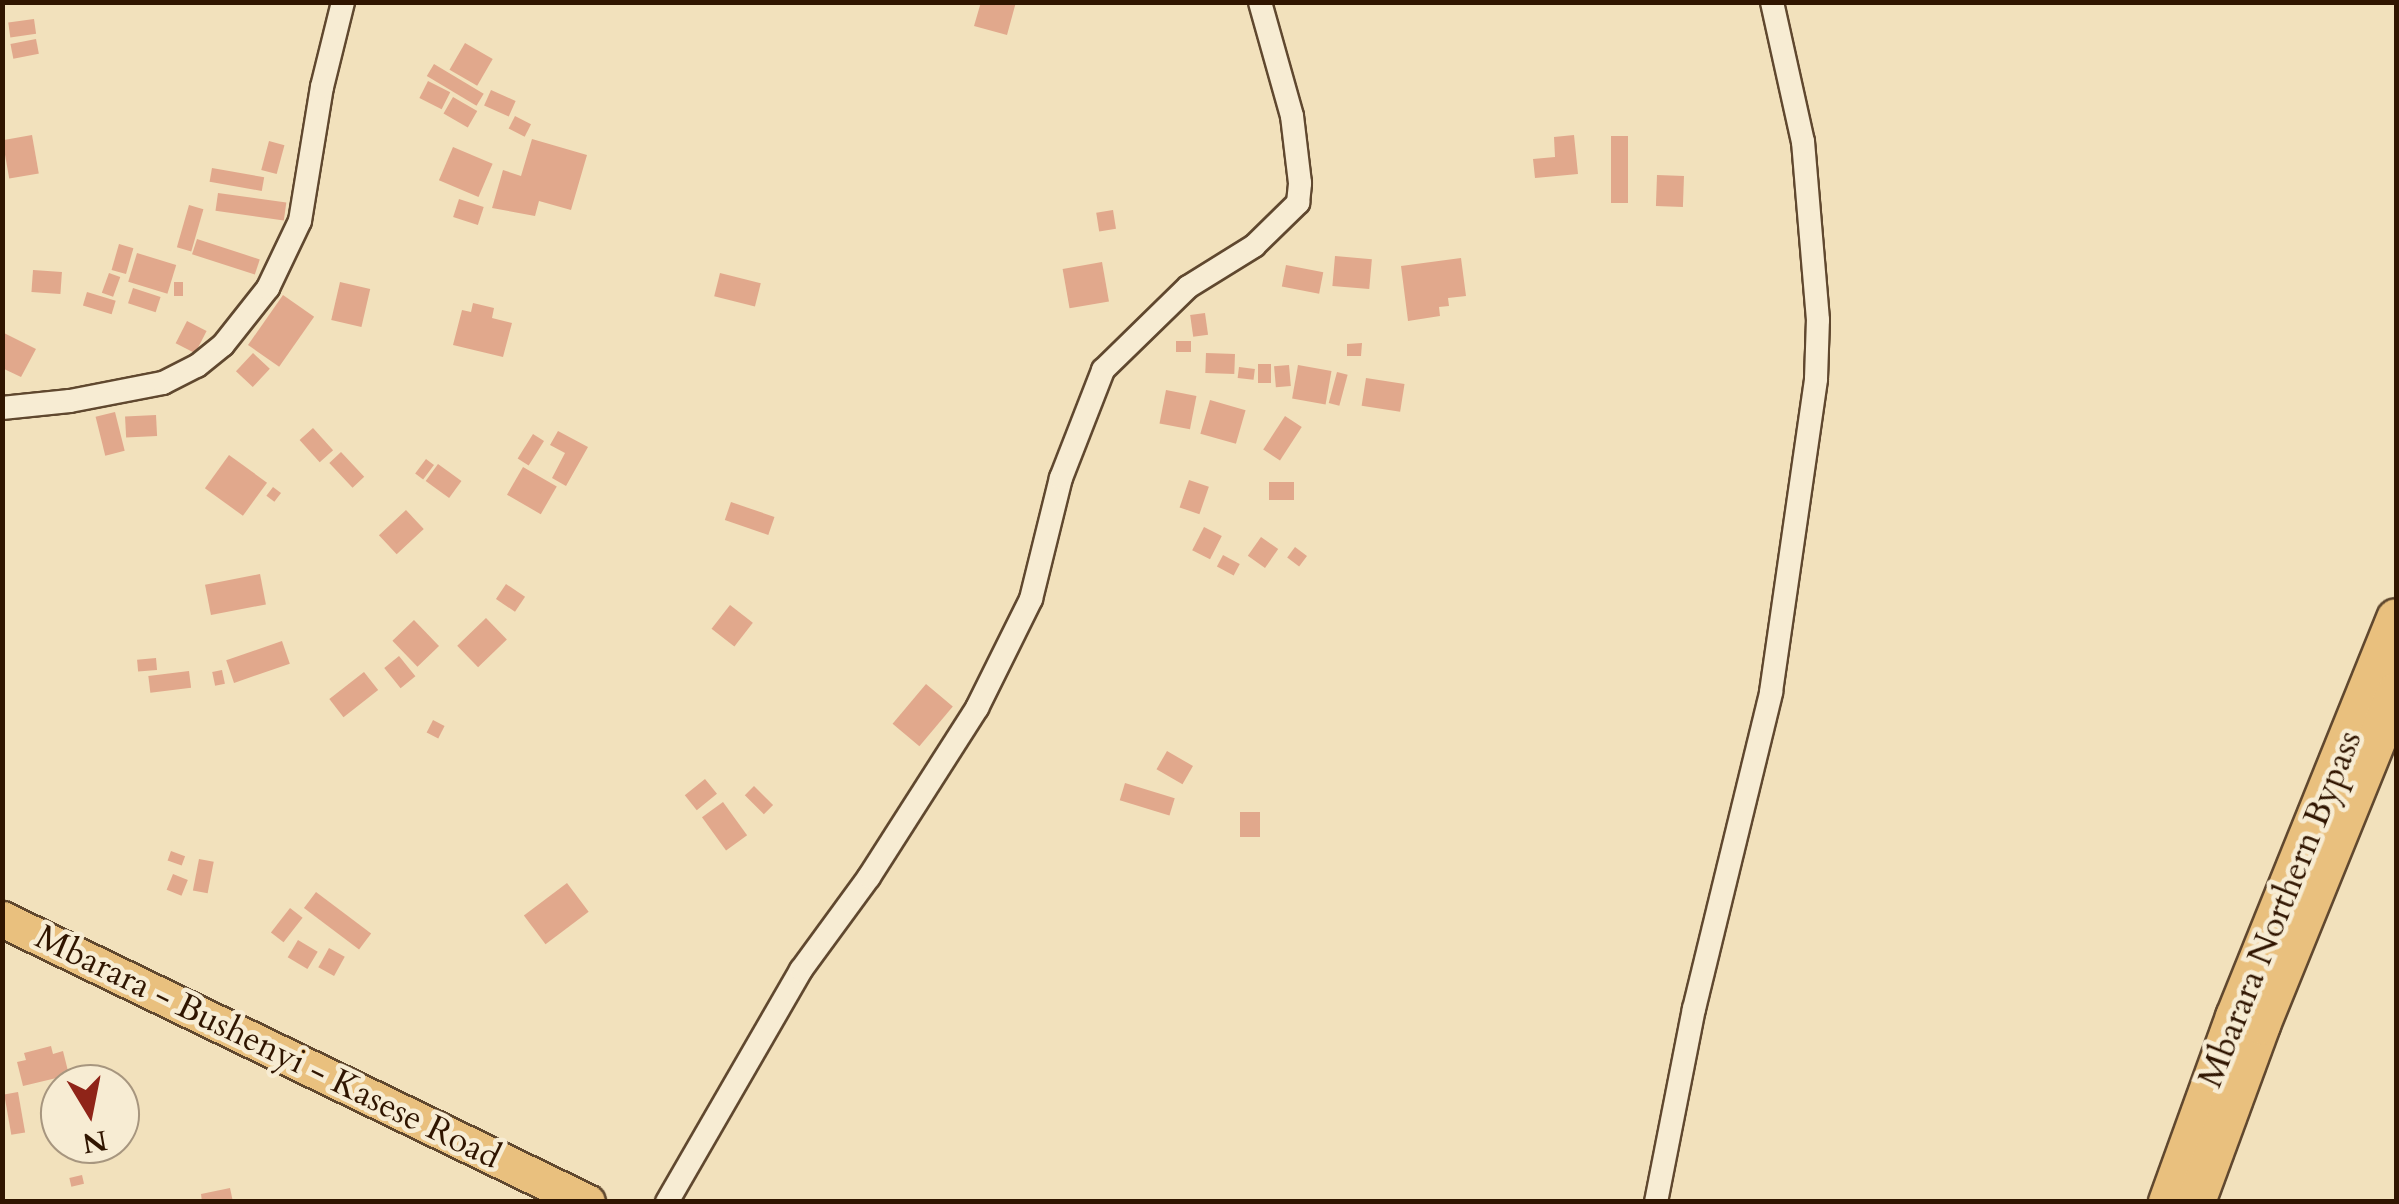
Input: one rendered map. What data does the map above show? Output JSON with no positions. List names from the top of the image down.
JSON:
{
  "streets": {
    "highway": ["Mbarara Northern Bypass"],
    "main road": ["Mbarara - Bushenyi - Kasese Road"]
  },
  "north": "bottom"
}
